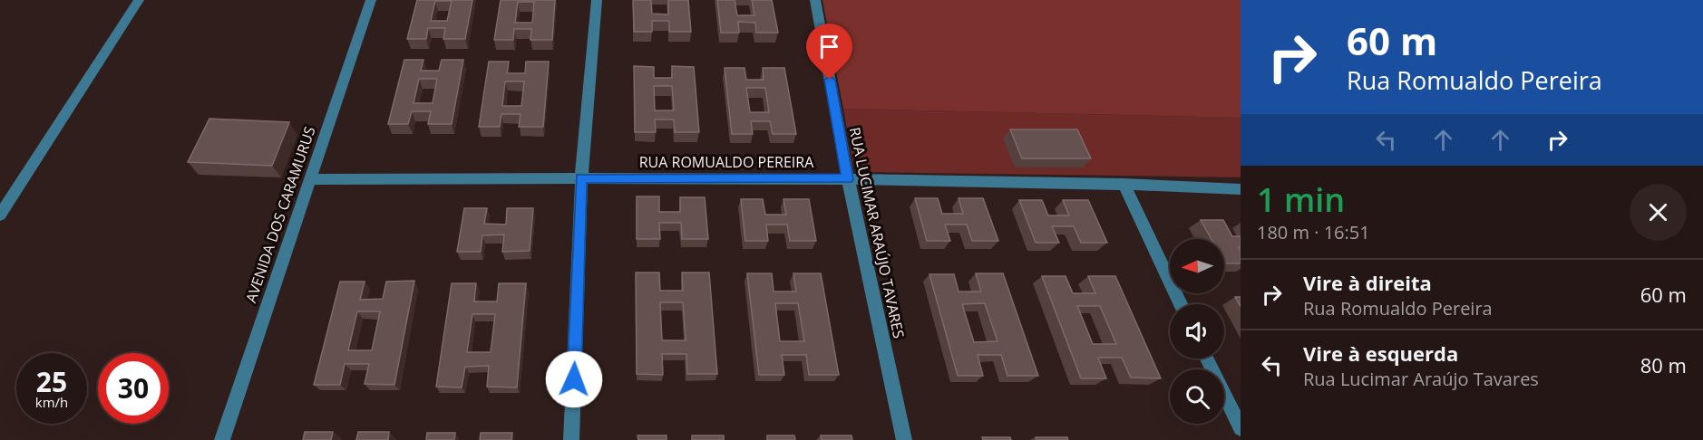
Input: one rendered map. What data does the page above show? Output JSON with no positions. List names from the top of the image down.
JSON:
{
  "streets": {
    "street": ["RUA ROMUALDO PEREIRA", "AVENIDA DOS CARAMURUS", "RUA LUCIMAR ARAÚJO TAVARES"]
  },
  "crossings": [
    ["RUA ROMUALDO PEREIRA", "AVENIDA DOS CARAMURUS"],
    ["RUA ROMUALDO PEREIRA", "RUA LUCIMAR ARAÚJO TAVARES"]
  ],
  "north": "left",
  "page": {
    "turn": ["60 m", "Rua Romualdo Pereira"],
    "heading": ["1 min", "180 m · 16:51"],
    "list": [
      {
        "name": "Vire à direita",
        "note": "Rua Romualdo Pereira",
        "value": "60 m"
      },
      {
        "name": "Vire à esquerda",
        "note": "Rua Lucimar Araújo Tavares",
        "value": "80 m"
      }
    ],
    "speed": "25 km/h",
    "limit": "30"
  }
}
